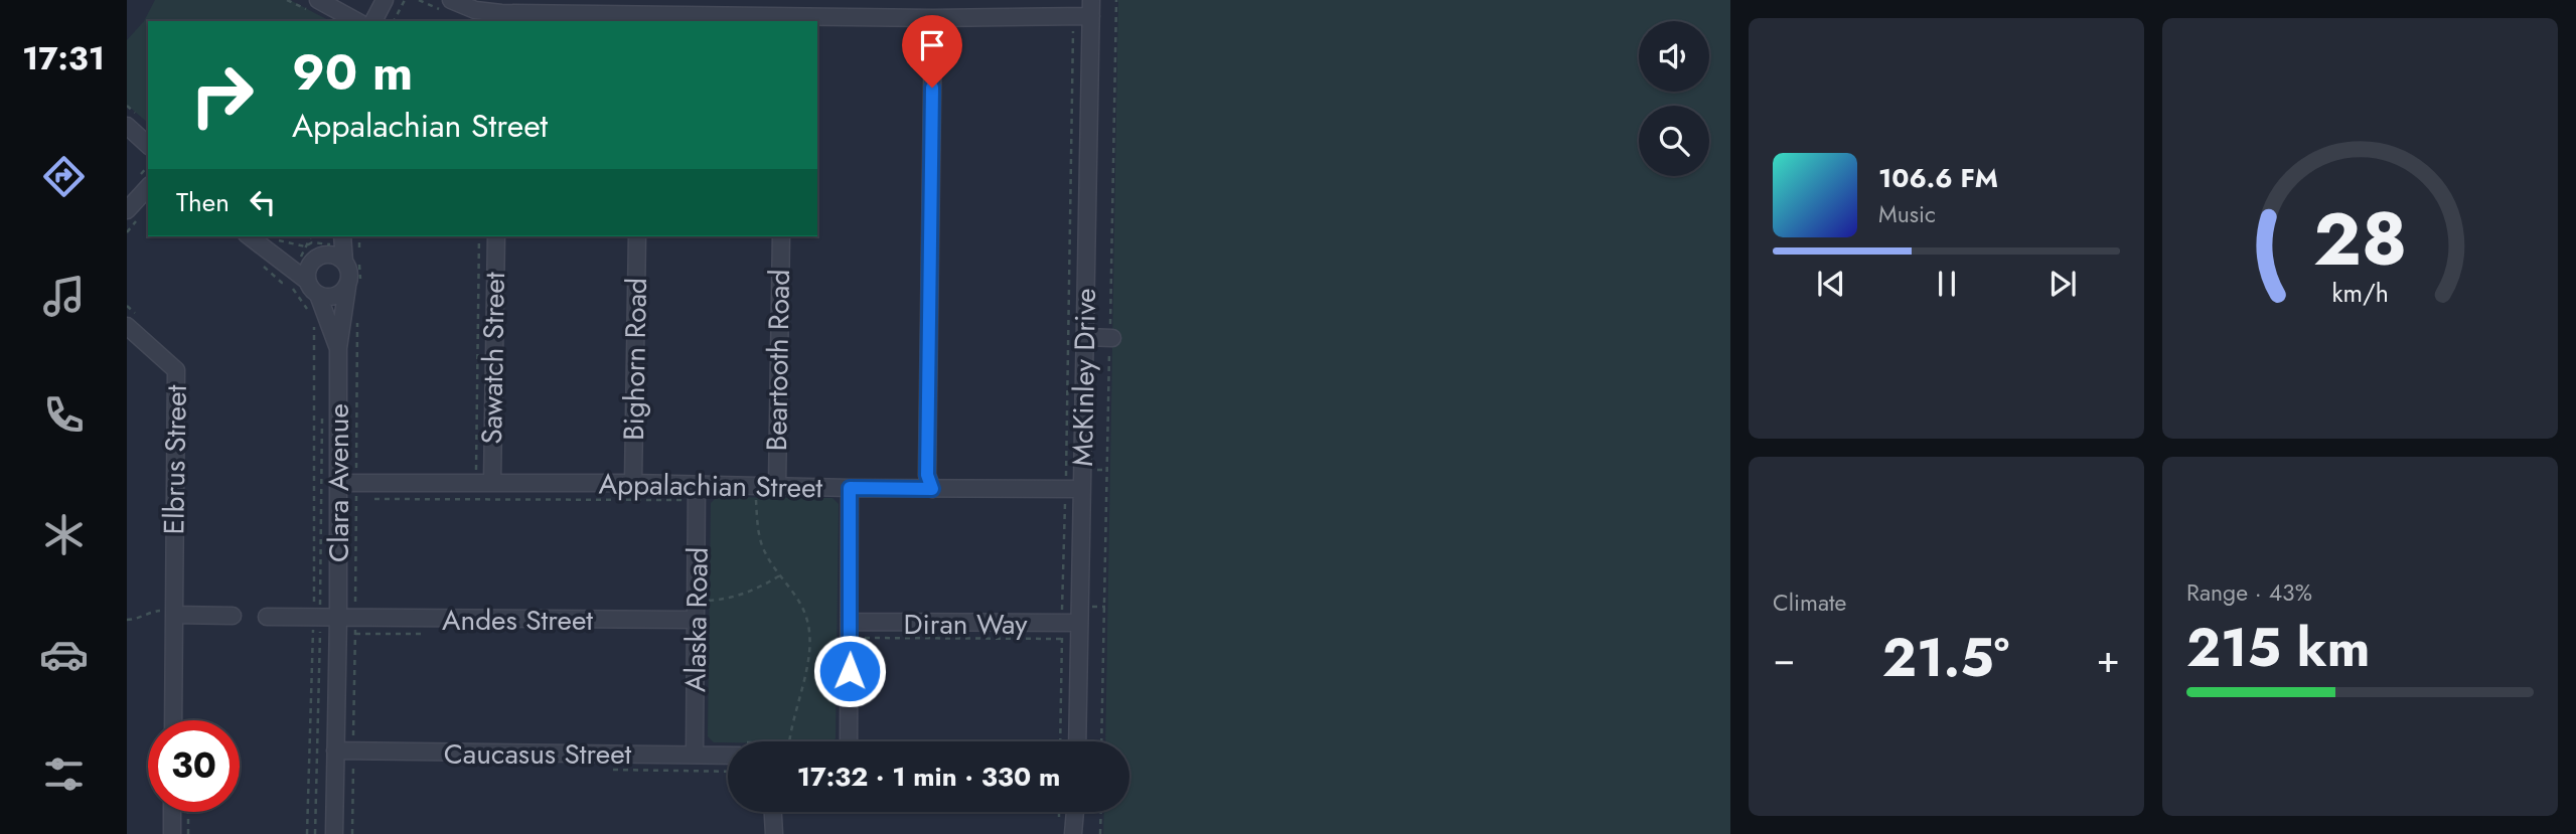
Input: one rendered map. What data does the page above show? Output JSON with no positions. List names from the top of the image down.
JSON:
{
  "streets": {
    "street": [
      "Sawatch Street",
      "Bighorn Road",
      "Beartooth Road",
      "McKinley Drive",
      "Elbrus Street",
      "Clara Avenue",
      "Appalachian Street",
      "Andes Street",
      "Alaska Road",
      "Diran Way",
      "Caucasus Street"
    ]
  },
  "crossings": [
    ["Sawatch Street", "Appalachian Street"],
    ["Bighorn Road", "Appalachian Street"],
    ["Beartooth Road", "Appalachian Street"],
    ["McKinley Drive", "Appalachian Street"],
    ["McKinley Drive", "Diran Way"],
    ["Clara Avenue", "Appalachian Street"],
    ["Clara Avenue", "Andes Street"],
    ["Clara Avenue", "Caucasus Street"],
    ["Appalachian Street", "Alaska Road"],
    ["Andes Street", "Alaska Road"],
    ["Alaska Road", "Caucasus Street"]
  ],
  "page": {
    "tabs": "17:31",
    "turn": ["90 m", "Appalachian Street"],
    "song": ["106.6 FM", "Music"],
    "then": "Then",
    "tile": [
      "Climate",
      ["Range · 43%", "215 km"]
    ],
    "heat": ["−", "21.5°", "+"],
    "limit": "30",
    "trip": "17:32 · 1 min · 330 m",
    "gauge": ["28", "km/h"]
  }
}
